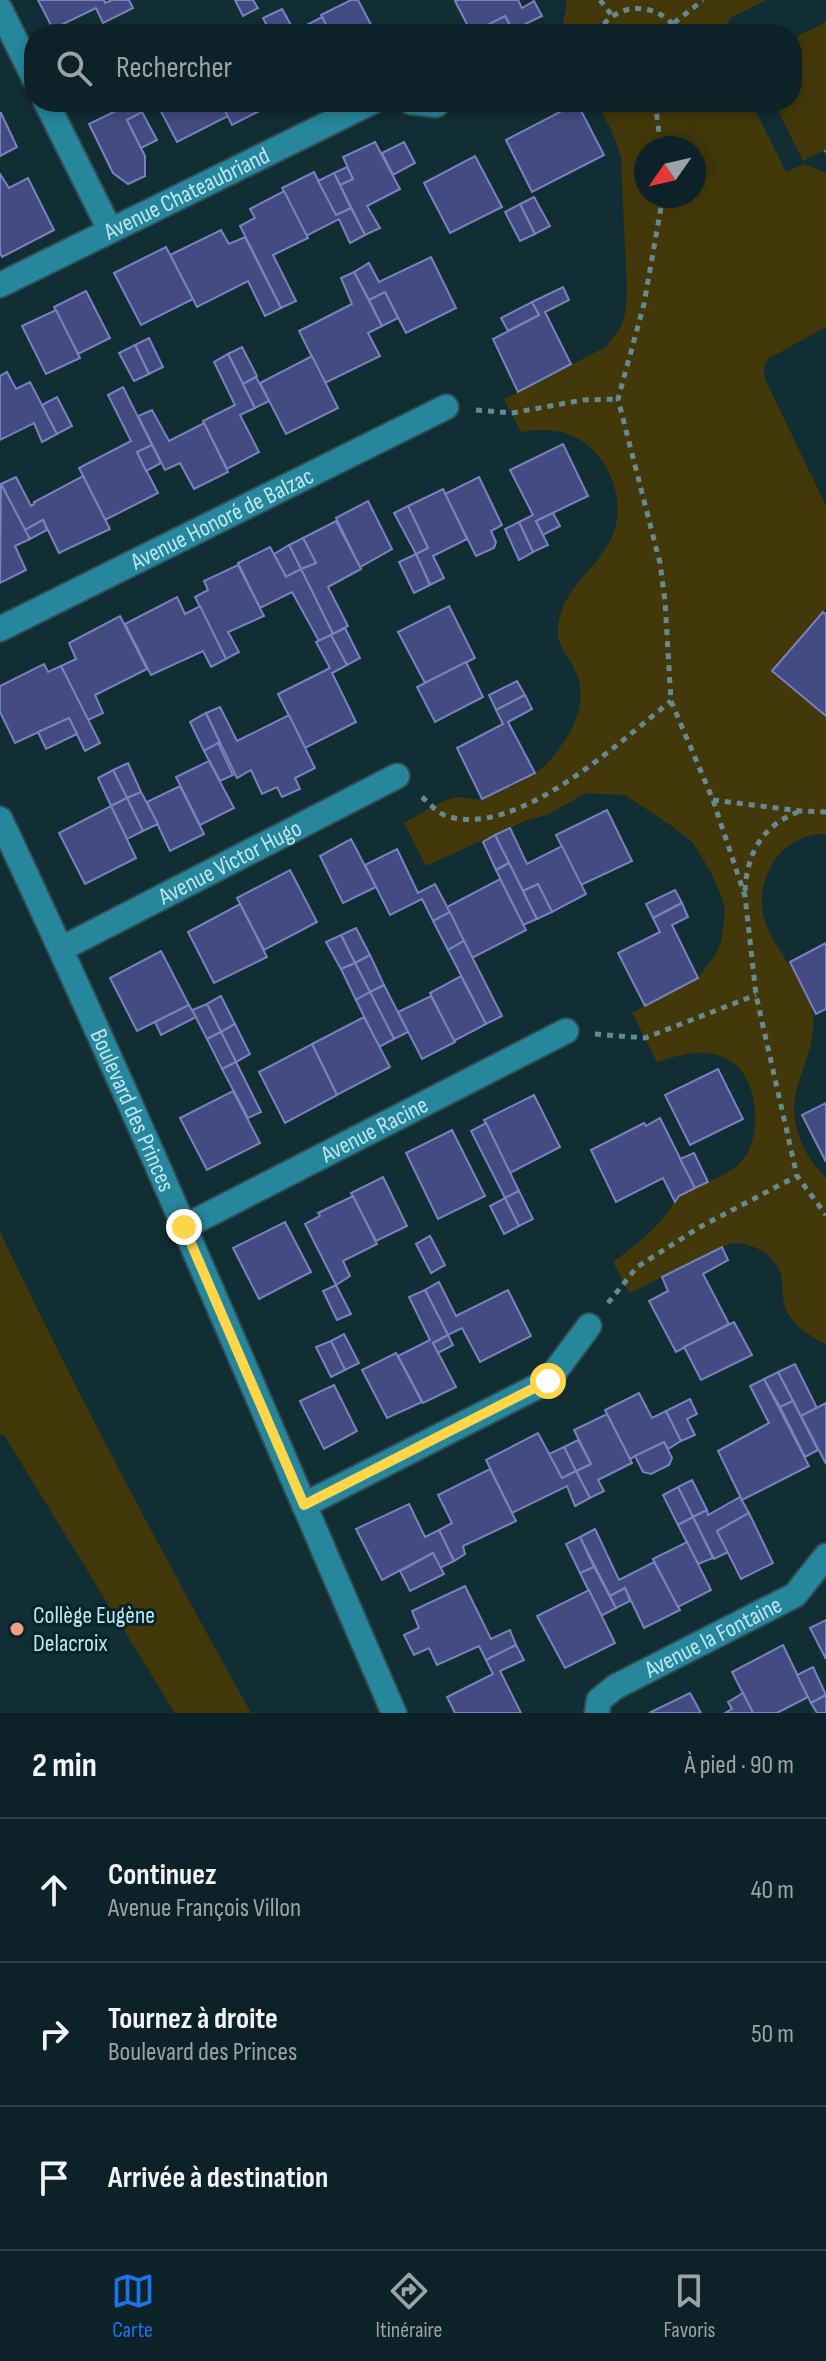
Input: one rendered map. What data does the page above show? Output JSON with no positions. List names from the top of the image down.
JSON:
{
  "streets": {
    "street": [
      "Avenue Chateaubriand",
      "Avenue Honoré de Balzac",
      "Avenue Victor Hugo",
      "Boulevard des Princes",
      "Avenue Racine",
      "Avenue la Fontaine"
    ]
  },
  "crossings": [
    ["Avenue Victor Hugo", "Boulevard des Princes"],
    ["Boulevard des Princes", "Avenue Racine"]
  ],
  "places": ["Collège Eugène Delacroix"],
  "north": "bottom left",
  "page": {
    "search": "Rechercher",
    "heading": ["2 min", "À pied · 90 m"],
    "list": [
      ["Continuez", "Avenue François Villon", "40 m"],
      ["Tournez à droite", "Boulevard des Princes", "50 m"],
      "Arrivée à destination"
    ],
    "nav": ["Carte", "Itinéraire", "Favoris"]
  }
}
